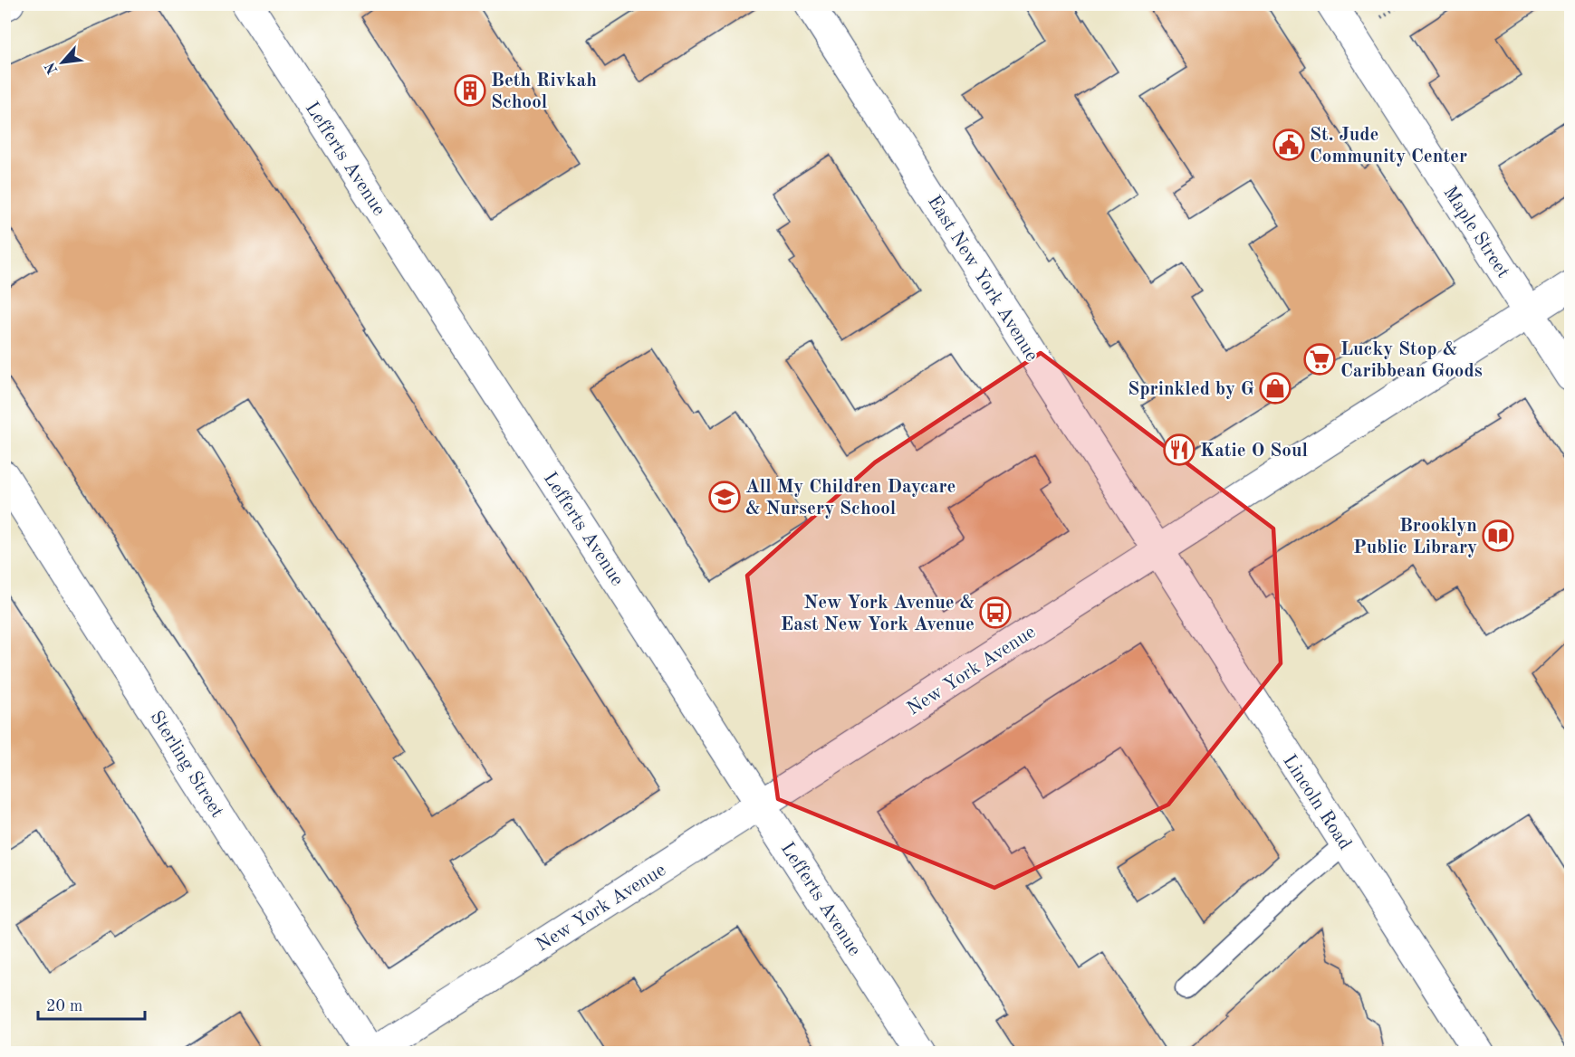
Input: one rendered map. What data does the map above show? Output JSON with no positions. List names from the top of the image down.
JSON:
{
  "streets": {
    "street": [
      "Lefferts Avenue",
      "Maple Street",
      "East New York Avenue",
      "New York Avenue",
      "Sterling Street",
      "Lincoln Road"
    ]
  },
  "crossings": [
    ["Lefferts Avenue", "New York Avenue"],
    ["Maple Street", "New York Avenue"],
    ["East New York Avenue", "New York Avenue"],
    ["East New York Avenue", "Lincoln Road"],
    ["New York Avenue", "Sterling Street"],
    ["New York Avenue", "Lincoln Road"]
  ],
  "places": {
    "building": ["Beth Rivkah School"],
    "public building": ["St. Jude Community Center"],
    "supermarket": ["Lucky Stop & Caribbean Goods"],
    "shop": ["Sprinkled by G"],
    "restaurant": ["Katie O Soul"],
    "school or university": ["All My Children Daycare & Nursery School"],
    "library": ["Brooklyn Public Library"],
    "bus stop": ["New York Avenue & East New York Avenue"]
  },
  "scale_bar": "20 m",
  "north": "bottom left"
}
